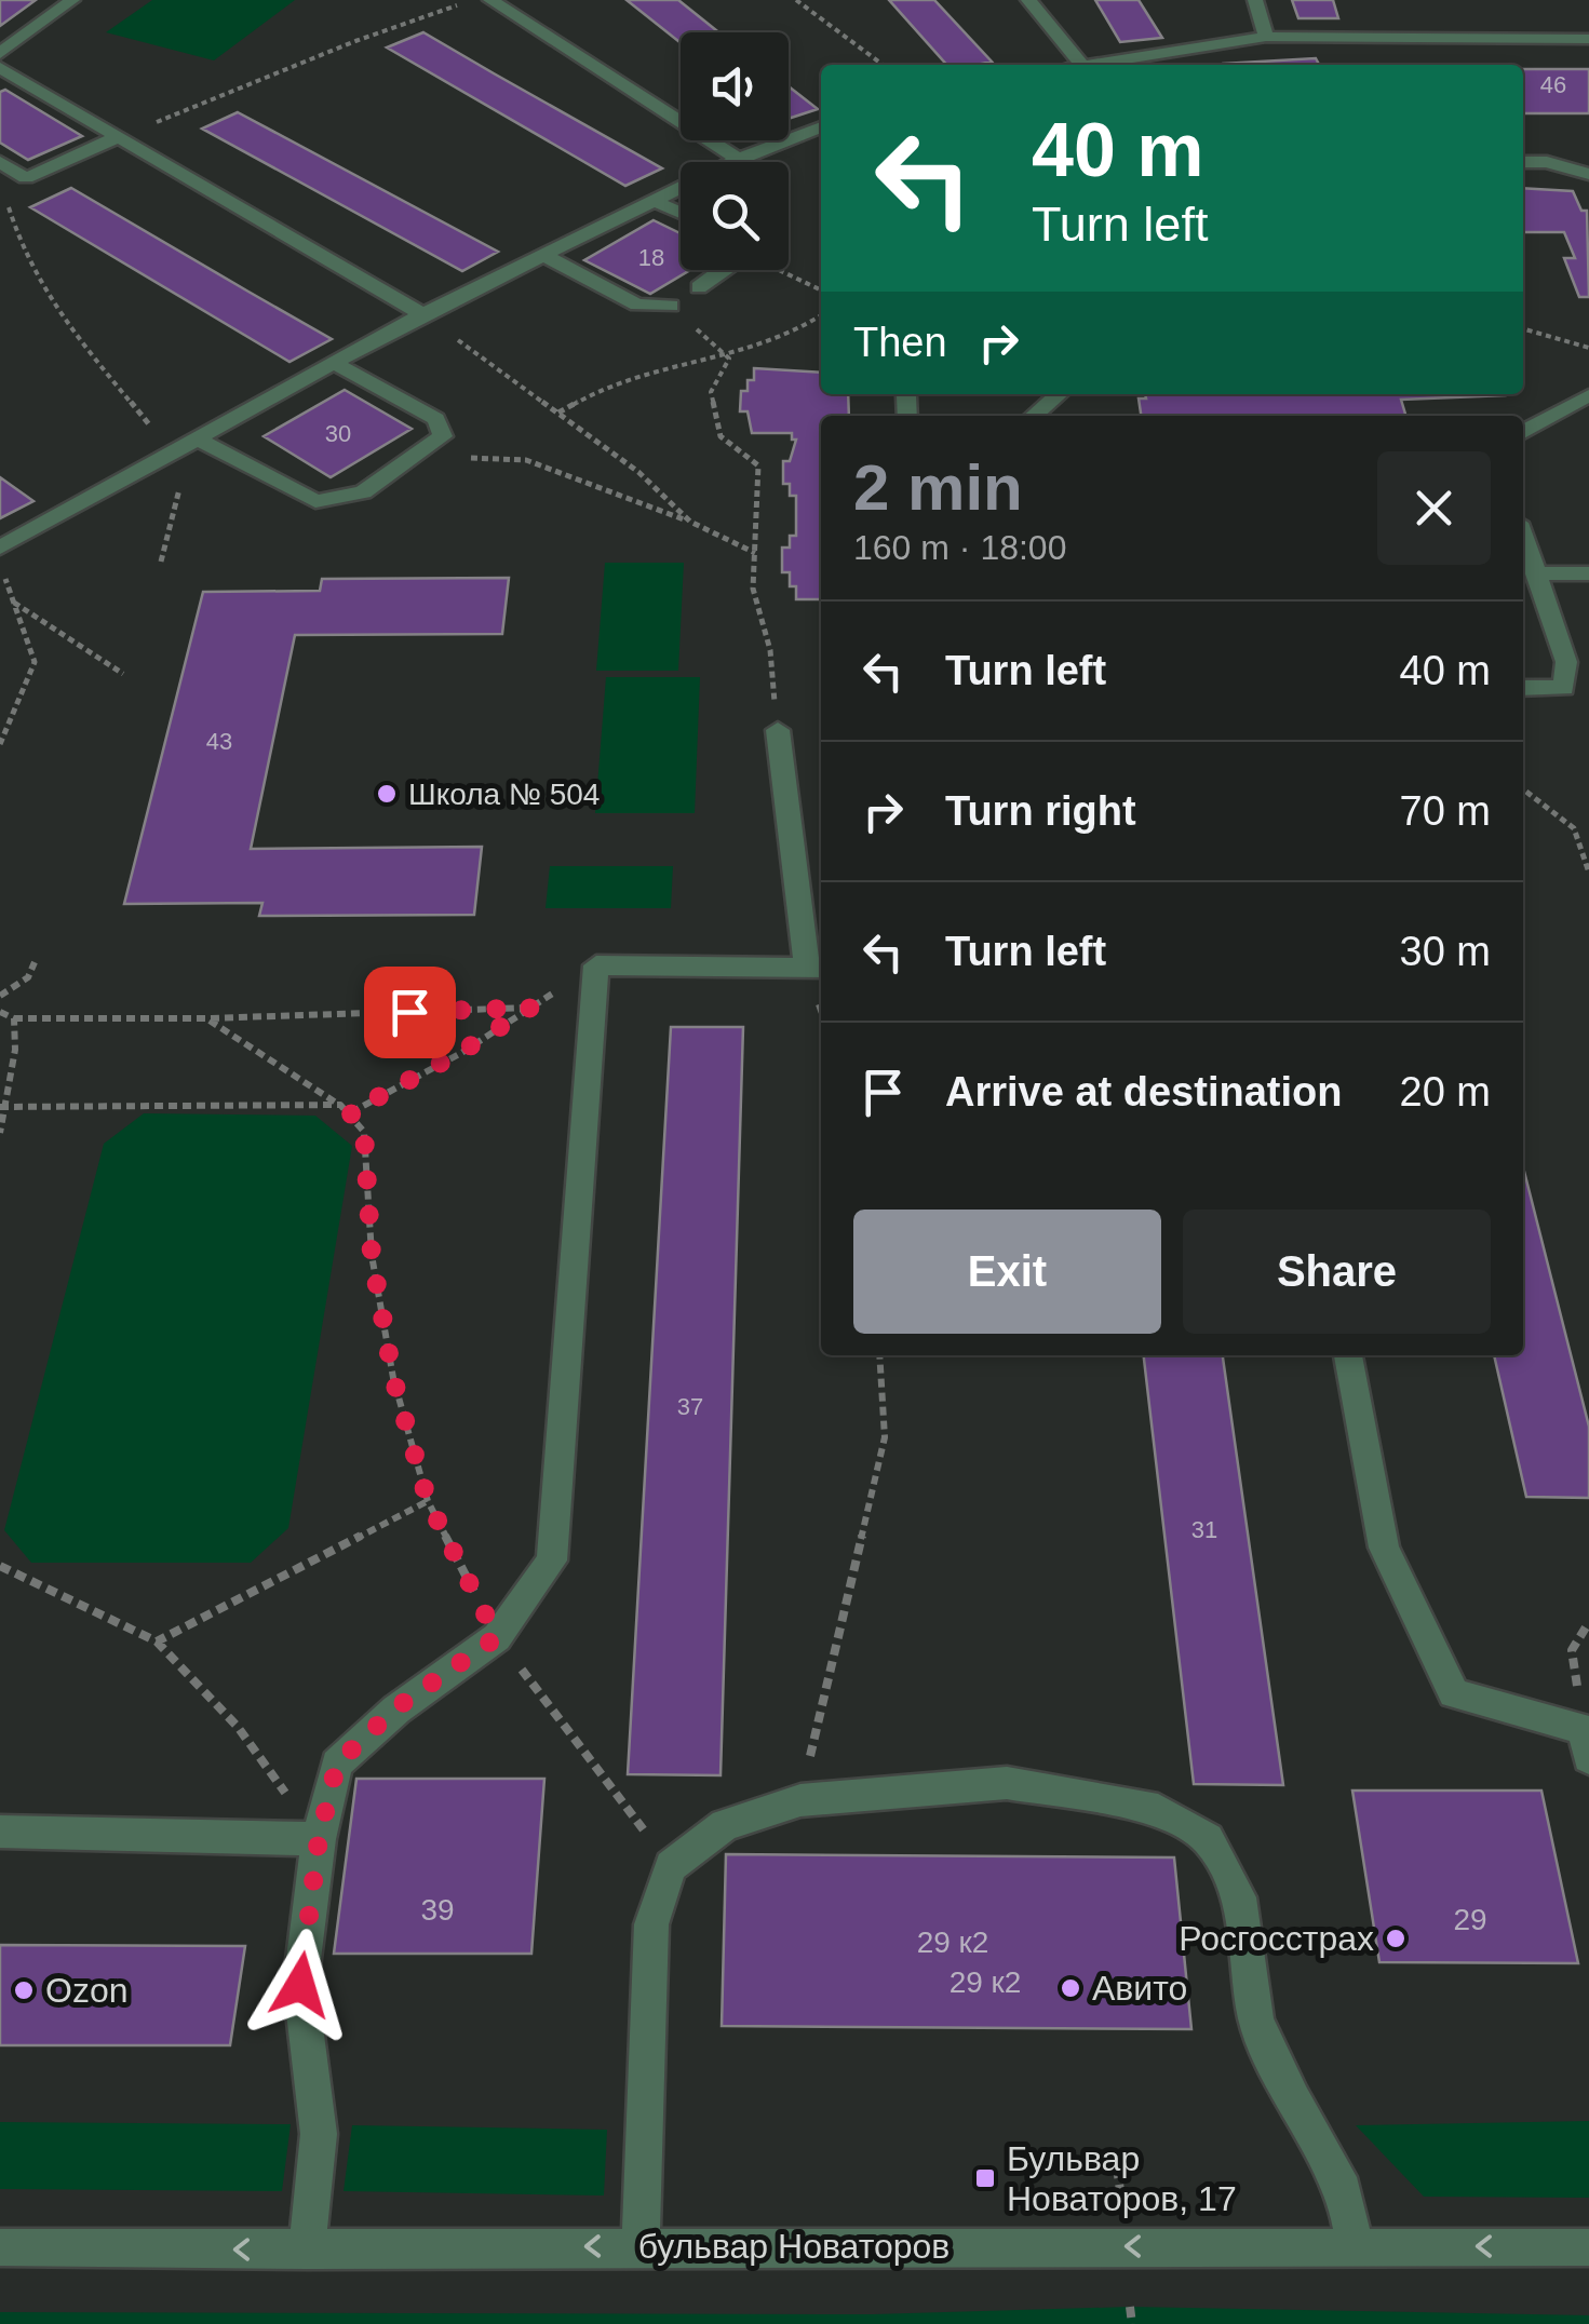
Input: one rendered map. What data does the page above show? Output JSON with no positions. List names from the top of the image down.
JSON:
{
  "streets": {
    "street": ["бульвар Новаторов"]
  },
  "one_way": ["бульвар Новаторов"],
  "places": {
    "other": [
      "Школа № 504",
      "Росгосстрах",
      "Авито",
      "Ozon"
    ],
    "transit": ["Бульвар Новаторов, 17"]
  },
  "house_numbers": [
    "46",
    "18",
    "30",
    "43",
    "37",
    "31",
    "39",
    "29",
    "29 к2",
    "29 к2"
  ],
  "page": {
    "turn": ["40 m", "Turn left"],
    "then": "Then",
    "heading": ["2 min", "160 m · 18:00"],
    "list": [
      {
        "name": "Turn left",
        "value": "40 m"
      },
      {
        "name": "Turn right",
        "value": "70 m"
      },
      {
        "name": "Turn left",
        "value": "30 m"
      },
      {
        "name": "Arrive at destination",
        "value": "20 m"
      }
    ],
    "buttons": ["Exit", "Share"]
  }
}
